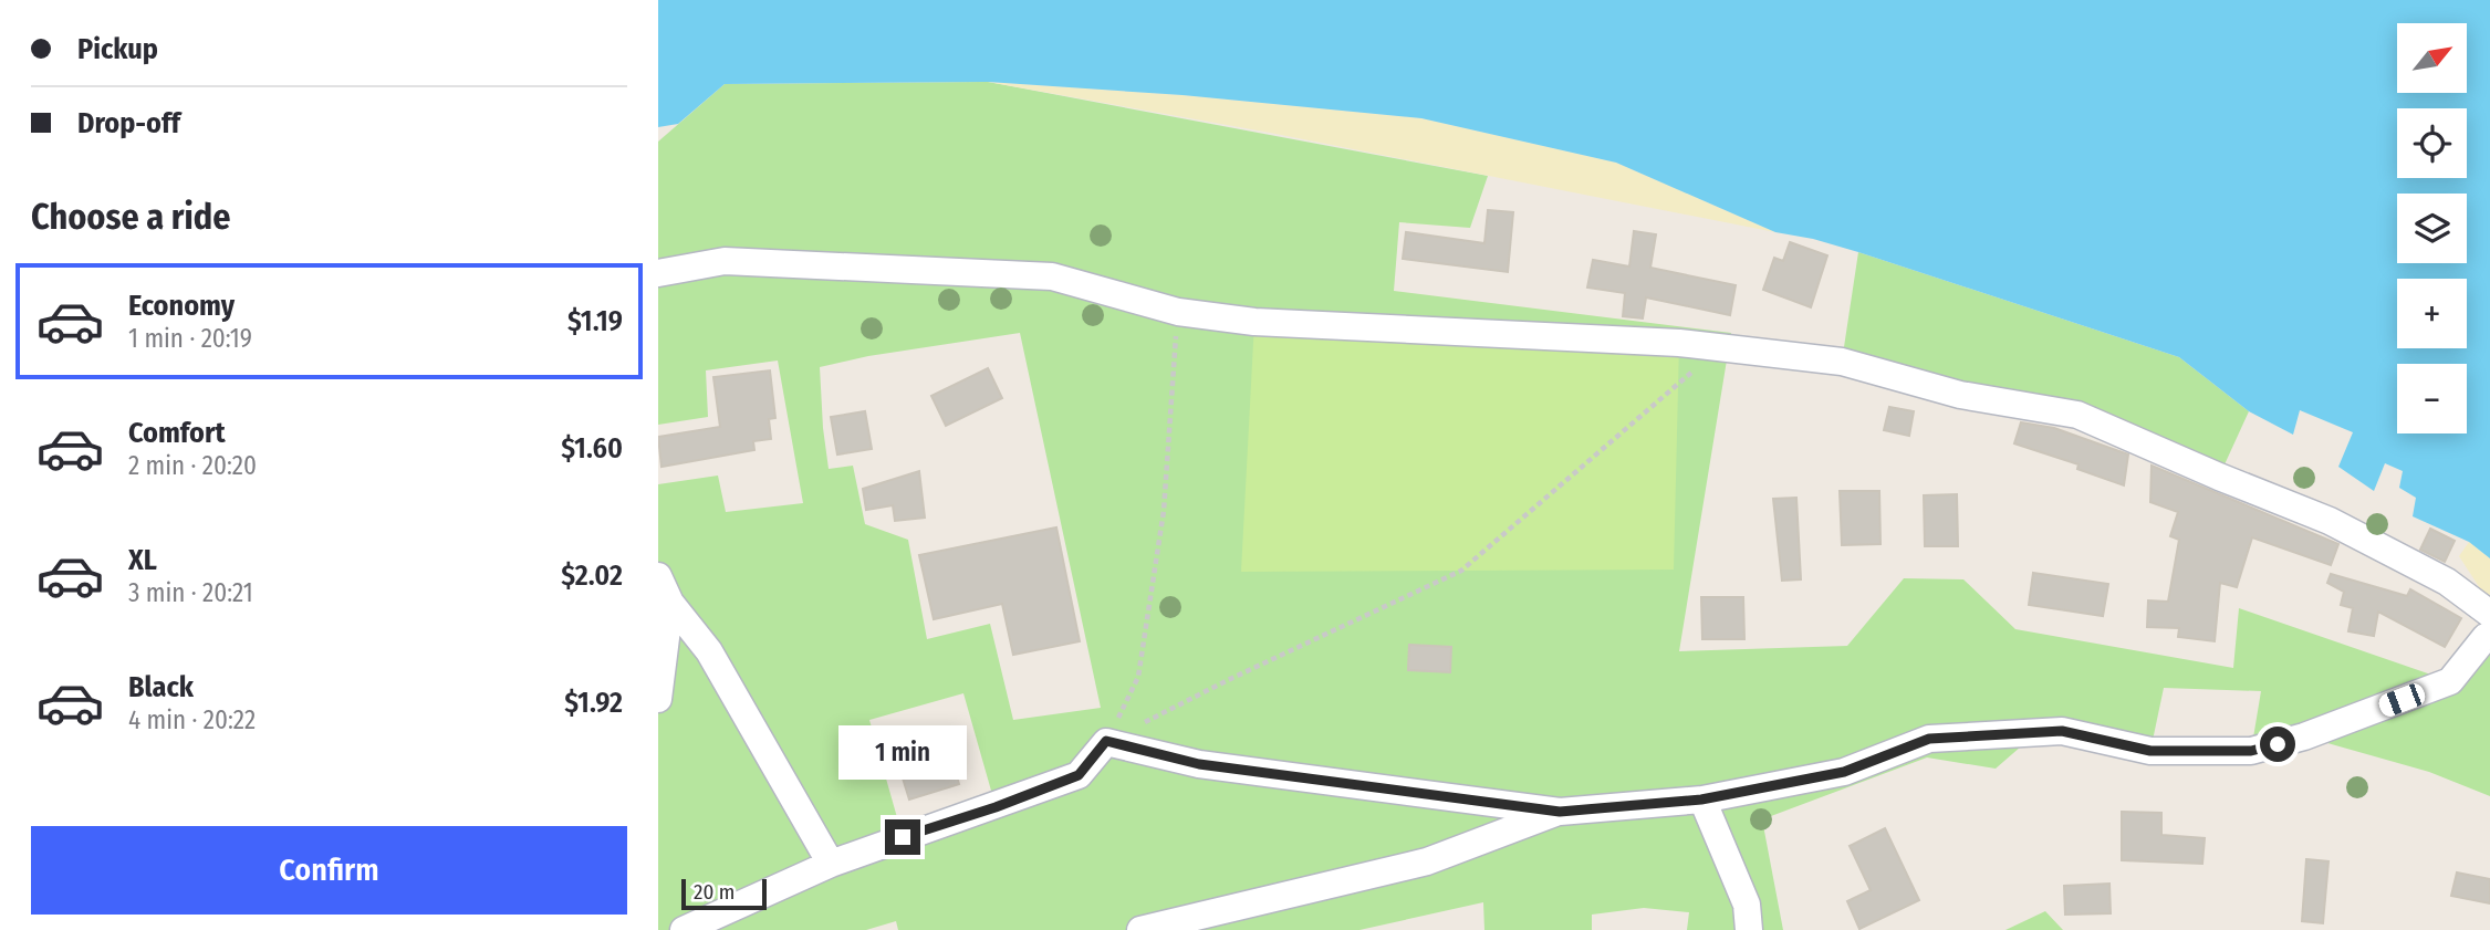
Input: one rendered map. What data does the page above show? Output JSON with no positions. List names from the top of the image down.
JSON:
{
  "scale_bar": "20 m",
  "north": "top right",
  "page": {
    "banner": ["Pickup", "Drop-off"],
    "map_buttons": ["+", "−"],
    "heading": "Choose a ride",
    "list": [
      {
        "name": "Economy",
        "note": "1 min · 20:19",
        "value": "$1.19"
      },
      {
        "name": "Comfort",
        "note": "2 min · 20:20",
        "value": "$1.60"
      },
      {
        "name": "XL",
        "note": "3 min · 20:21",
        "value": "$2.02"
      },
      {
        "name": "Black",
        "note": "4 min · 20:22",
        "value": "$1.92"
      }
    ],
    "bubble": "1 min",
    "buttons": "Confirm",
    "scale": "20 m"
  }
}
